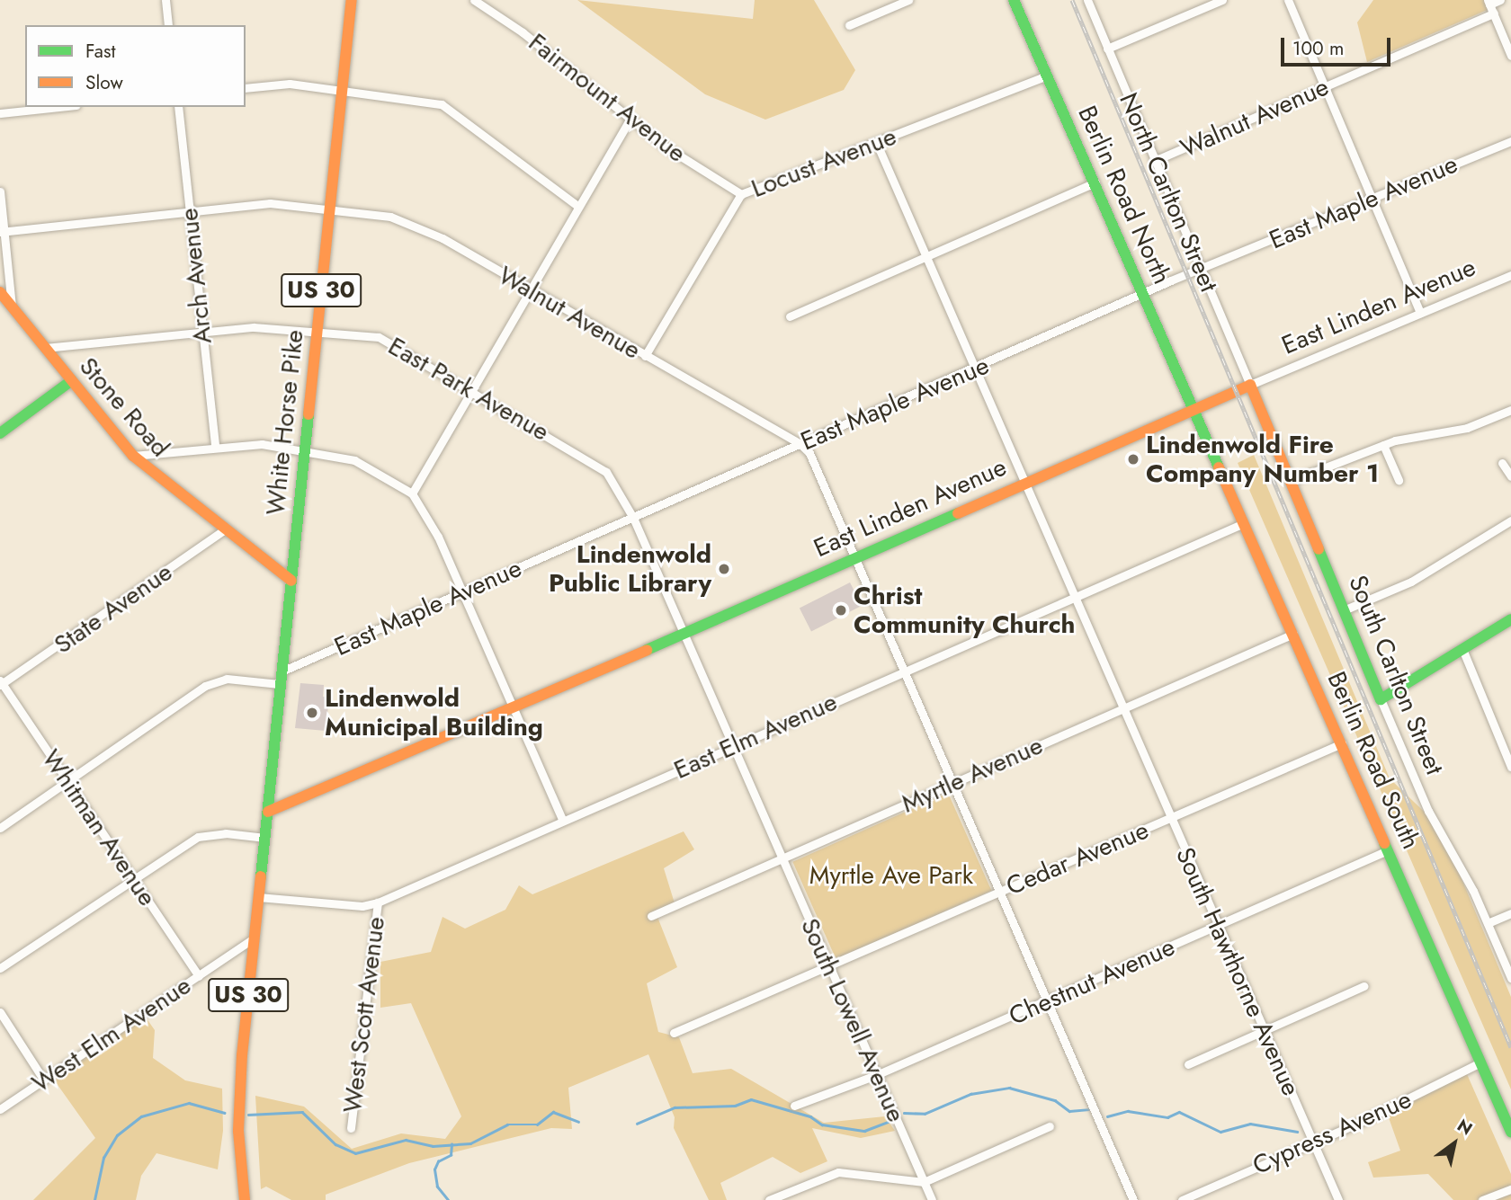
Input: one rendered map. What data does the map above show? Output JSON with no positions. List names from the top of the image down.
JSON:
{
  "streets": {
    "main road": [
      "Berlin Road North",
      "US 30",
      "East Linden Avenue",
      "Stone Road",
      "White Horse Pike",
      "South Carlton Street",
      "Berlin Road South"
    ],
    "street": [
      "Fairmount Avenue",
      "Walnut Avenue",
      "Locust Avenue",
      "North Carlton Street",
      "East Maple Avenue",
      "Arch Avenue",
      "East Park Avenue",
      "State Avenue",
      "East Elm Avenue",
      "Myrtle Avenue",
      "Whitman Avenue",
      "Cedar Avenue",
      "South Hawthorne Avenue",
      "Chestnut Avenue",
      "West Scott Avenue",
      "South Lowell Avenue",
      "West Elm Avenue",
      "Cypress Avenue"
    ]
  },
  "crossings": [
    ["Fairmount Avenue", "Locust Avenue"],
    ["Walnut Avenue", "Locust Avenue"],
    ["Walnut Avenue", "North Carlton Street"],
    ["Walnut Avenue", "East Maple Avenue"],
    ["Walnut Avenue", "Arch Avenue"],
    ["Walnut Avenue", "White Horse Pike"],
    ["Locust Avenue", "Berlin Road North"],
    ["Locust Avenue", "South Hawthorne Avenue"],
    ["North Carlton Street", "East Maple Avenue"],
    ["North Carlton Street", "East Linden Avenue"],
    ["North Carlton Street", "South Carlton Street"],
    ["Berlin Road North", "East Maple Avenue"],
    ["Berlin Road North", "East Linden Avenue"],
    ["Berlin Road North", "Berlin Road South"],
    ["East Maple Avenue", "White Horse Pike"],
    ["East Maple Avenue", "South Hawthorne Avenue"],
    ["East Maple Avenue", "South Lowell Avenue"],
    ["Arch Avenue", "East Park Avenue"],
    ["US 30", "East Linden Avenue"],
    ["US 30", "White Horse Pike"],
    ["US 30", "East Elm Avenue"],
    ["US 30", "West Elm Avenue"],
    ["East Linden Avenue", "White Horse Pike"],
    ["East Linden Avenue", "South Carlton Street"],
    ["East Linden Avenue", "Berlin Road South"],
    ["East Linden Avenue", "South Hawthorne Avenue"],
    ["East Linden Avenue", "South Lowell Avenue"],
    ["East Park Avenue", "Stone Road"],
    ["East Park Avenue", "White Horse Pike"],
    ["East Park Avenue", "South Lowell Avenue"],
    ["Stone Road", "White Horse Pike"],
    ["Stone Road", "State Avenue"],
    ["State Avenue", "Whitman Avenue"],
    ["East Elm Avenue", "Berlin Road South"],
    ["East Elm Avenue", "South Hawthorne Avenue"],
    ["East Elm Avenue", "West Scott Avenue"],
    ["East Elm Avenue", "South Lowell Avenue"],
    ["Berlin Road South", "Myrtle Avenue"],
    ["Berlin Road South", "Cedar Avenue"],
    ["Berlin Road South", "Chestnut Avenue"],
    ["Berlin Road South", "Cypress Avenue"],
    ["Myrtle Avenue", "South Hawthorne Avenue"],
    ["Myrtle Avenue", "South Lowell Avenue"],
    ["Whitman Avenue", "West Elm Avenue"],
    ["Cedar Avenue", "South Hawthorne Avenue"],
    ["Cedar Avenue", "South Lowell Avenue"],
    ["South Hawthorne Avenue", "Chestnut Avenue"],
    ["South Hawthorne Avenue", "Cypress Avenue"],
    ["Chestnut Avenue", "South Lowell Avenue"]
  ],
  "parks": ["Myrtle Ave Park"],
  "places": [
    "Lindenwold Fire Company Number 1",
    "Lindenwold Public Library",
    "Christ Community Church",
    "Lindenwold Municipal Building"
  ],
  "legend": ["Fast", "Slow"],
  "scale_bar": "100 m",
  "north": "top right"
}
